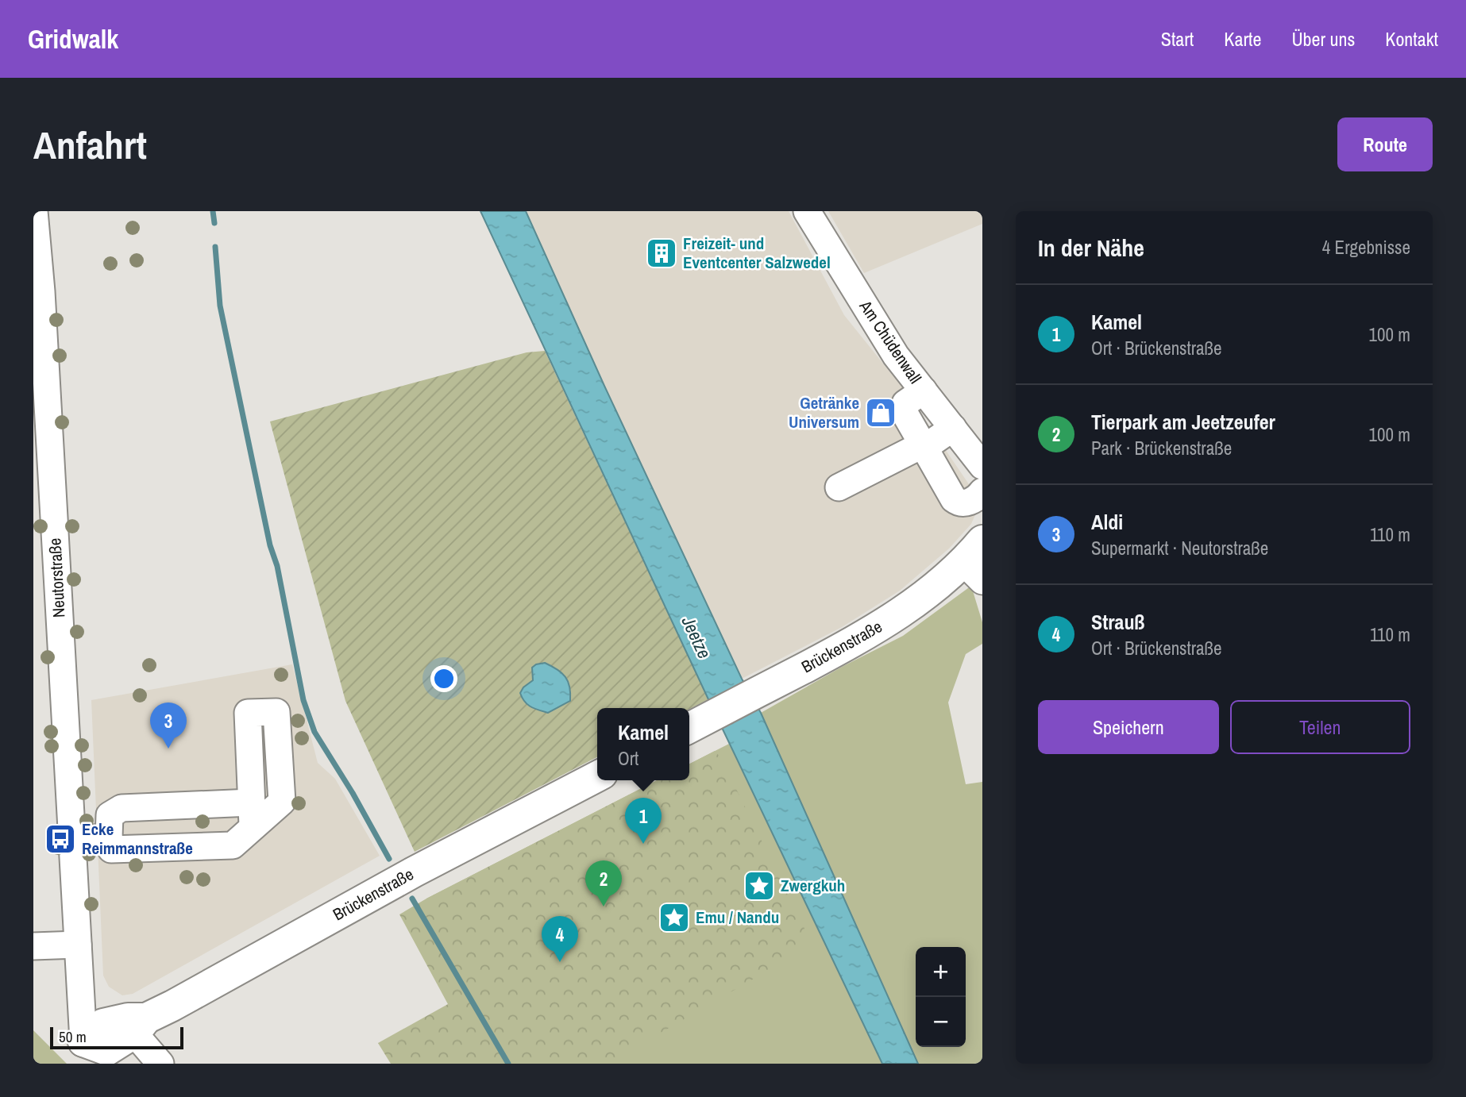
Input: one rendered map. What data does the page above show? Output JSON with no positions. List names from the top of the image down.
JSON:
{
  "streets": {
    "main road": ["Brückenstraße"],
    "street": ["Am Chüdenwall", "Neutorstraße"]
  },
  "crossings": [
    ["Neutorstraße", "Brückenstraße"]
  ],
  "water": ["Jeetze"],
  "places": {
    "building": ["Freizeit- und Eventcenter Salzwedel"],
    "shop": ["Getränke Universum"],
    "bus stop": ["Ecke Reimmannstraße"],
    "place": ["Zwergkuh", "Emu / Nandu"]
  },
  "scale_bar": "50 m",
  "page": {
    "header": "Gridwalk",
    "nav": [
      "Start",
      "Karte",
      "Über uns",
      "Kontakt"
    ],
    "buttons": [
      "Route",
      ["Speichern", "Teilen"]
    ],
    "title": "Anfahrt",
    "heading": ["In der Nähe", "4 Ergebnisse"],
    "list": [
      {
        "mark": "1",
        "name": "Kamel",
        "note": "Ort · Brückenstraße",
        "value": "100 m"
      },
      {
        "mark": "2",
        "name": "Tierpark am Jeetzeufer",
        "note": "Park · Brückenstraße",
        "value": "100 m"
      },
      {
        "mark": "3",
        "name": "Aldi",
        "note": "Supermarkt · Neutorstraße",
        "value": "110 m"
      },
      {
        "mark": "4",
        "name": "Strauß",
        "note": "Ort · Brückenstraße",
        "value": "110 m"
      }
    ],
    "pins": [
      "3",
      "1",
      "2",
      "4"
    ],
    "popup": ["Kamel", "Ort"],
    "map_buttons": ["+", "−"],
    "scale": "50 m"
  }
}
